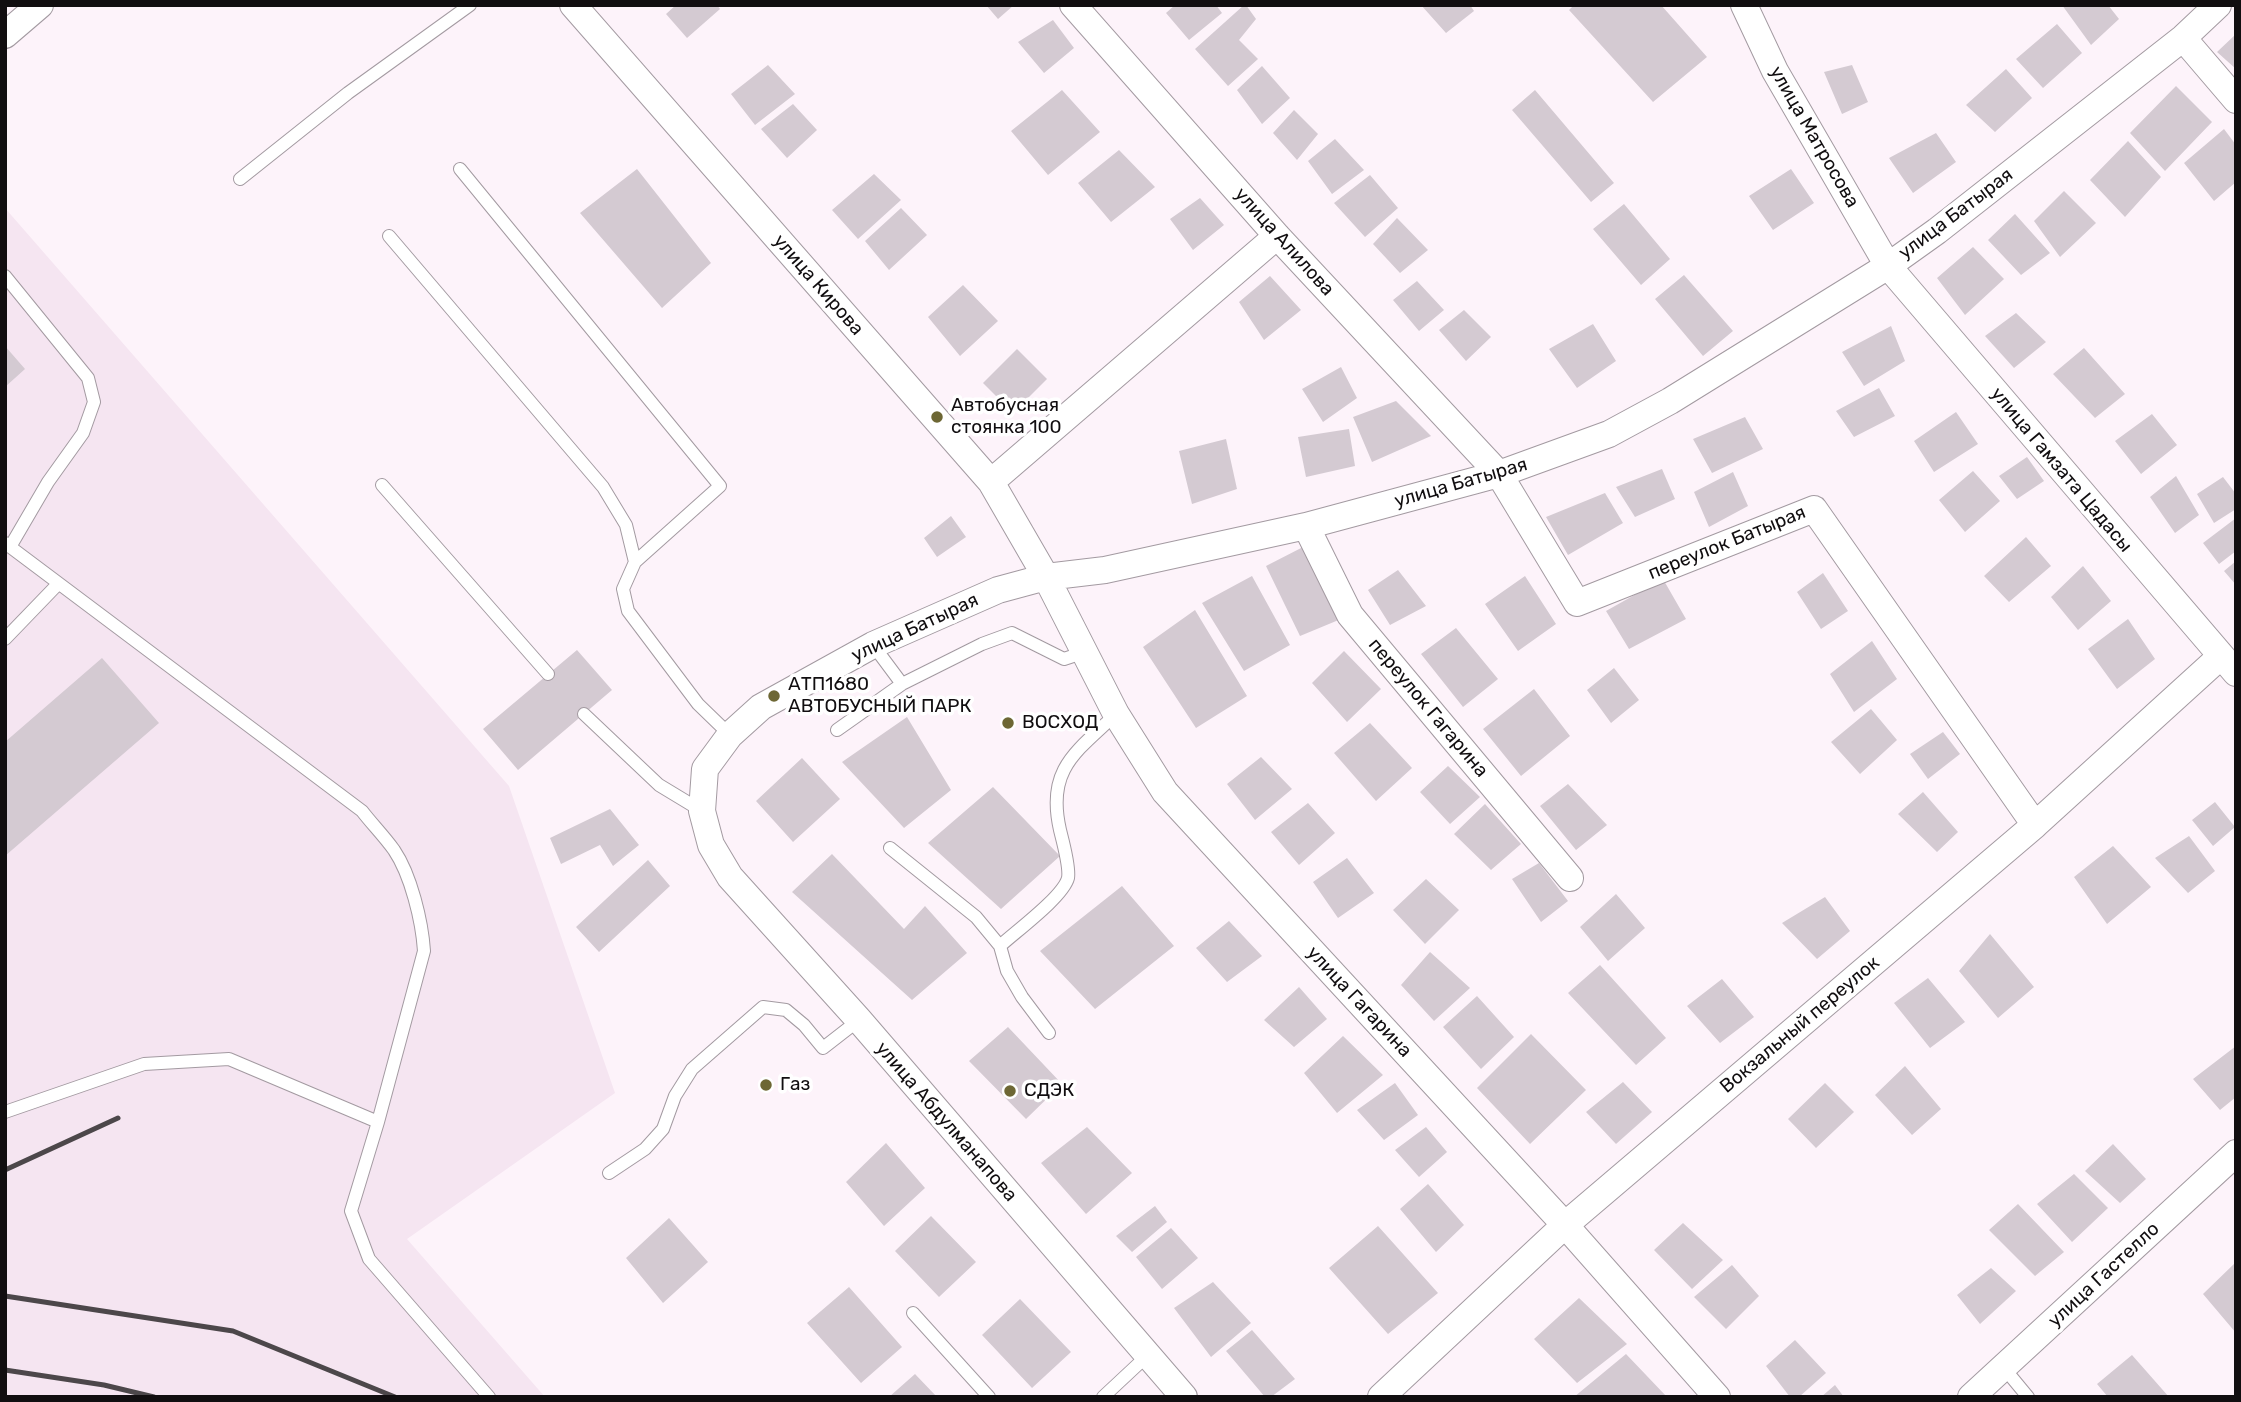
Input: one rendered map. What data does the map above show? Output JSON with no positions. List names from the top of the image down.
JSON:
{
  "streets": {
    "street": [
      "улица Матросова",
      "улица Батырая",
      "улица Алилова",
      "улица Кирова",
      "улица Гамзата Цадасы",
      "переулок Батырая",
      "переулок Гагарина",
      "улица Гагарина",
      "Вокзальный переулок",
      "улица Абдулманапова",
      "улица Гастелло"
    ]
  },
  "crossings": [
    ["улица Матросова", "улица Батырая"],
    ["улица Матросова", "улица Гамзата Цадасы"],
    ["улица Батырая", "улица Алилова"],
    ["улица Батырая", "улица Кирова"],
    ["улица Батырая", "улица Гамзата Цадасы"],
    ["улица Батырая", "переулок Батырая"],
    ["улица Батырая", "переулок Гагарина"],
    ["улица Батырая", "улица Гагарина"],
    ["улица Батырая", "улица Абдулманапова"],
    ["улица Алилова", "переулок Батырая"],
    ["улица Кирова", "улица Гагарина"],
    ["улица Гамзата Цадасы", "Вокзальный переулок"],
    ["переулок Батырая", "Вокзальный переулок"],
    ["улица Гагарина", "Вокзальный переулок"]
  ],
  "places": [
    "Автобусная стоянка 100",
    "АТП1680 АВТОБУСНЫЙ ПАРК",
    "ВОСХОД",
    "Газ",
    "СДЭК"
  ]
}
